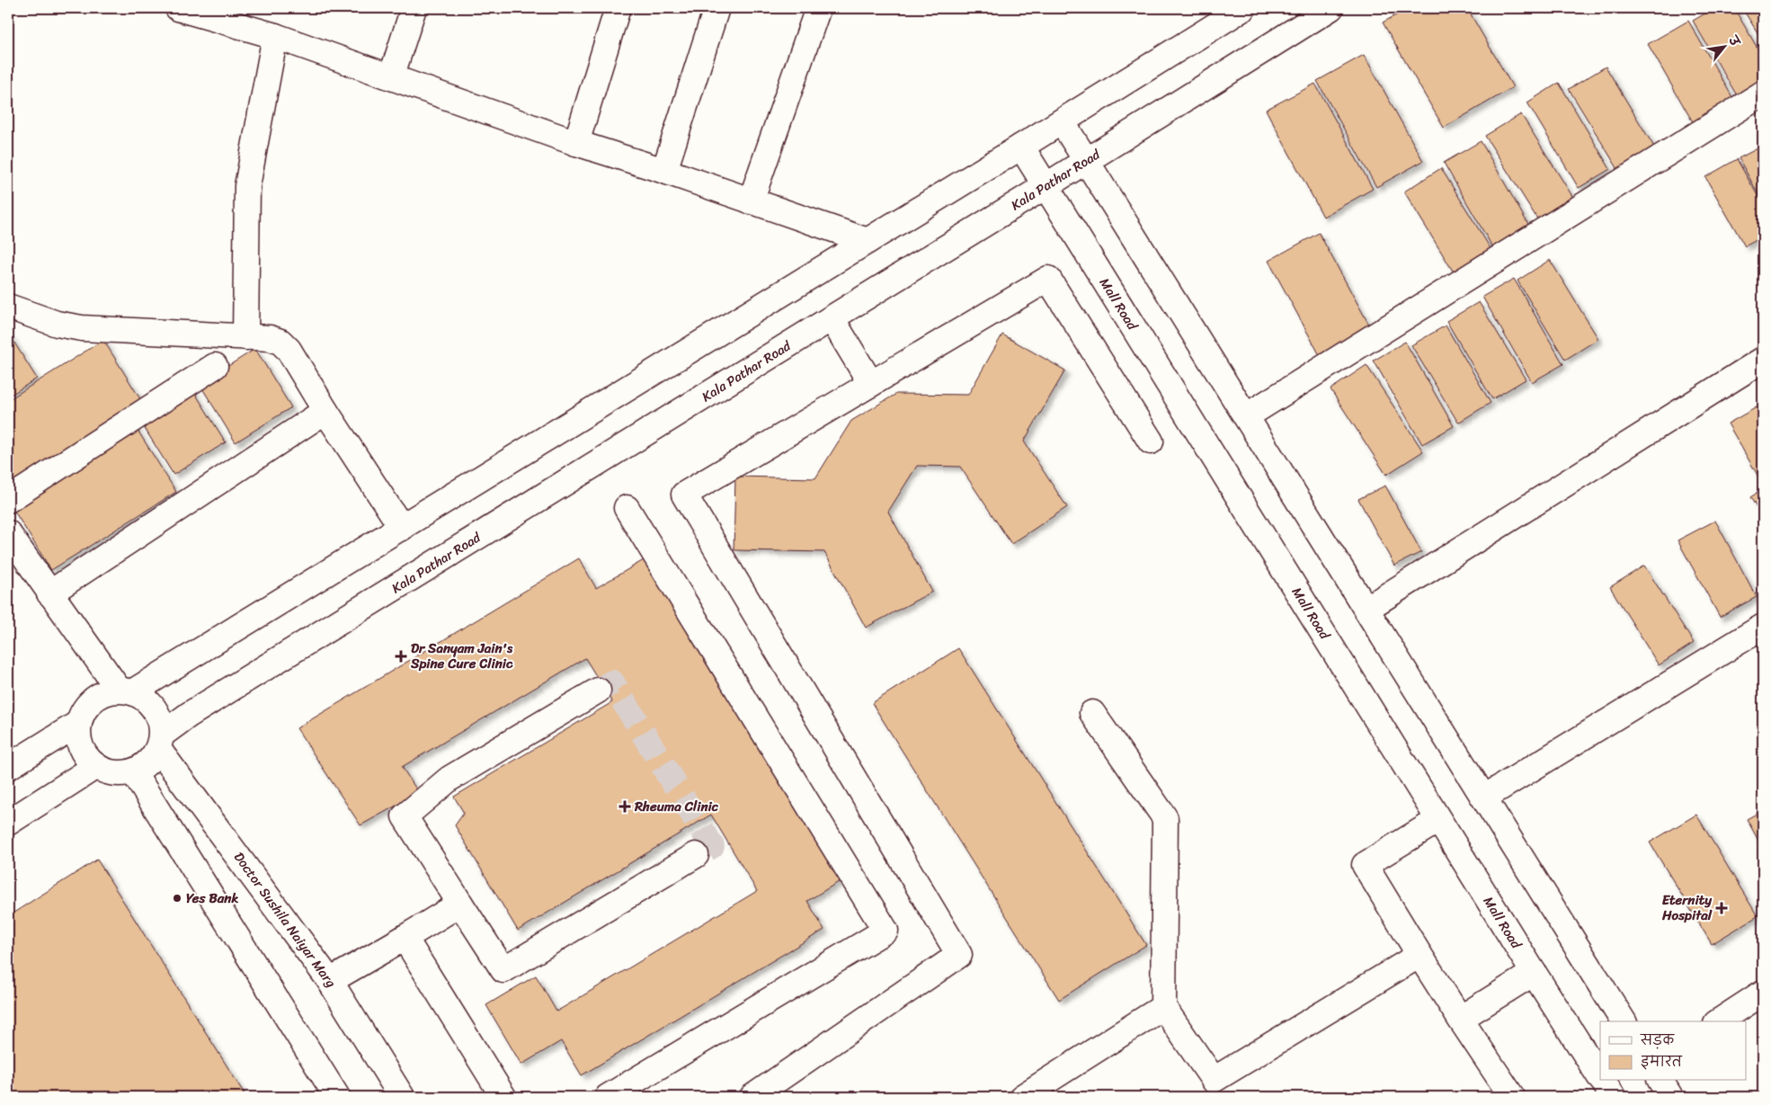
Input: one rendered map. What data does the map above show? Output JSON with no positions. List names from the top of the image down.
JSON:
{
  "streets": {
    "street": ["Kala Pathar Road", "Mall Road", "Doctor Sushila Naiyar Marg"]
  },
  "crossings": [
    ["Kala Pathar Road", "Mall Road"],
    ["Kala Pathar Road", "Doctor Sushila Naiyar Marg"]
  ],
  "places": {
    "health": ["Dr Sanyam Jain's Spine Cure Clinic", "Rheuma Clinic", "Eternity Hospital"],
    "other": ["Yes Bank"]
  },
  "legend": ["सड़क", "इमारत"],
  "north": "top right"
}
